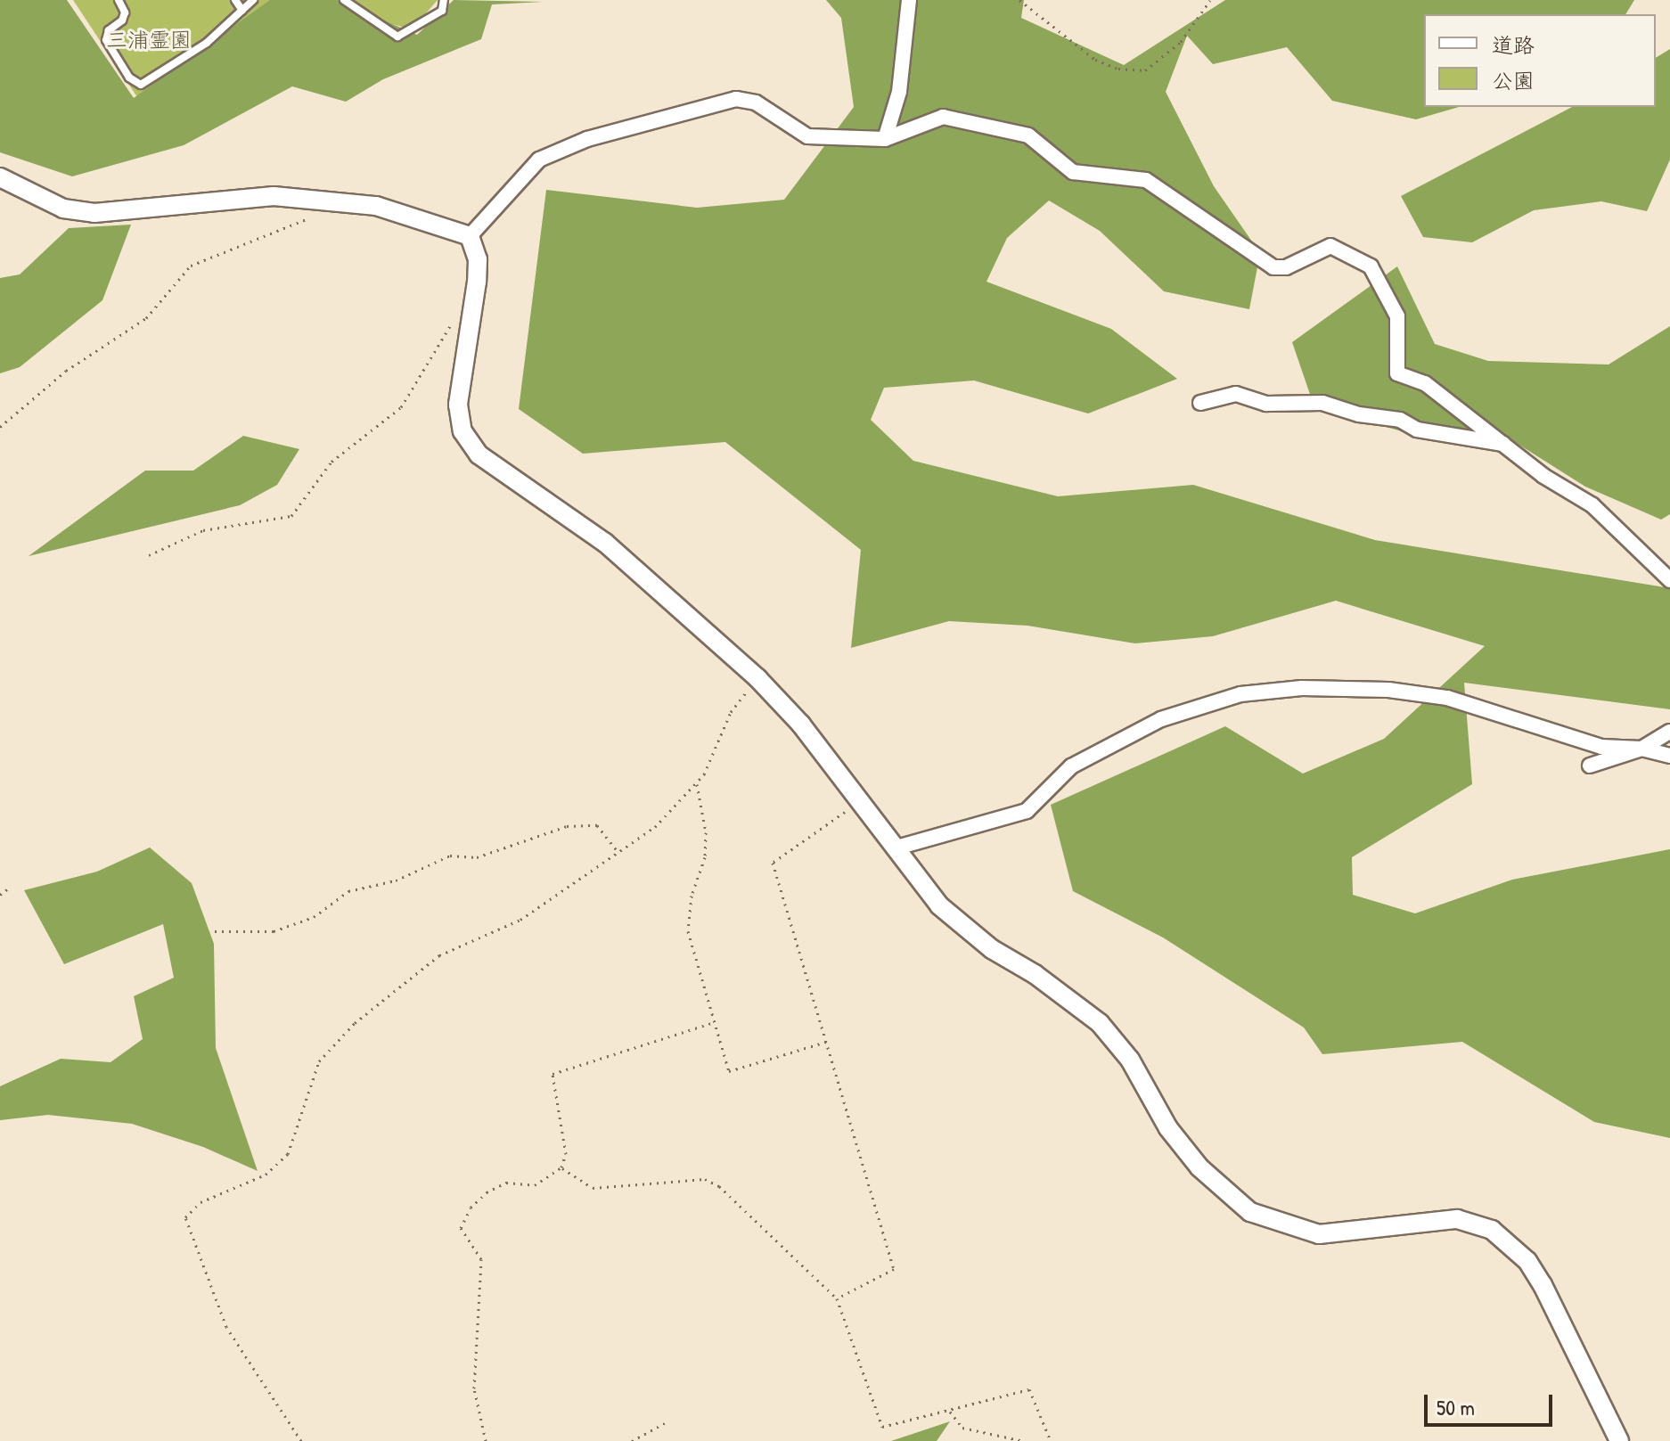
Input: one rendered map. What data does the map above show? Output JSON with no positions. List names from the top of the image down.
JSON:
{
  "parks": ["三浦霊園"],
  "legend": ["道路", "公園"],
  "scale_bar": "50 m"
}
